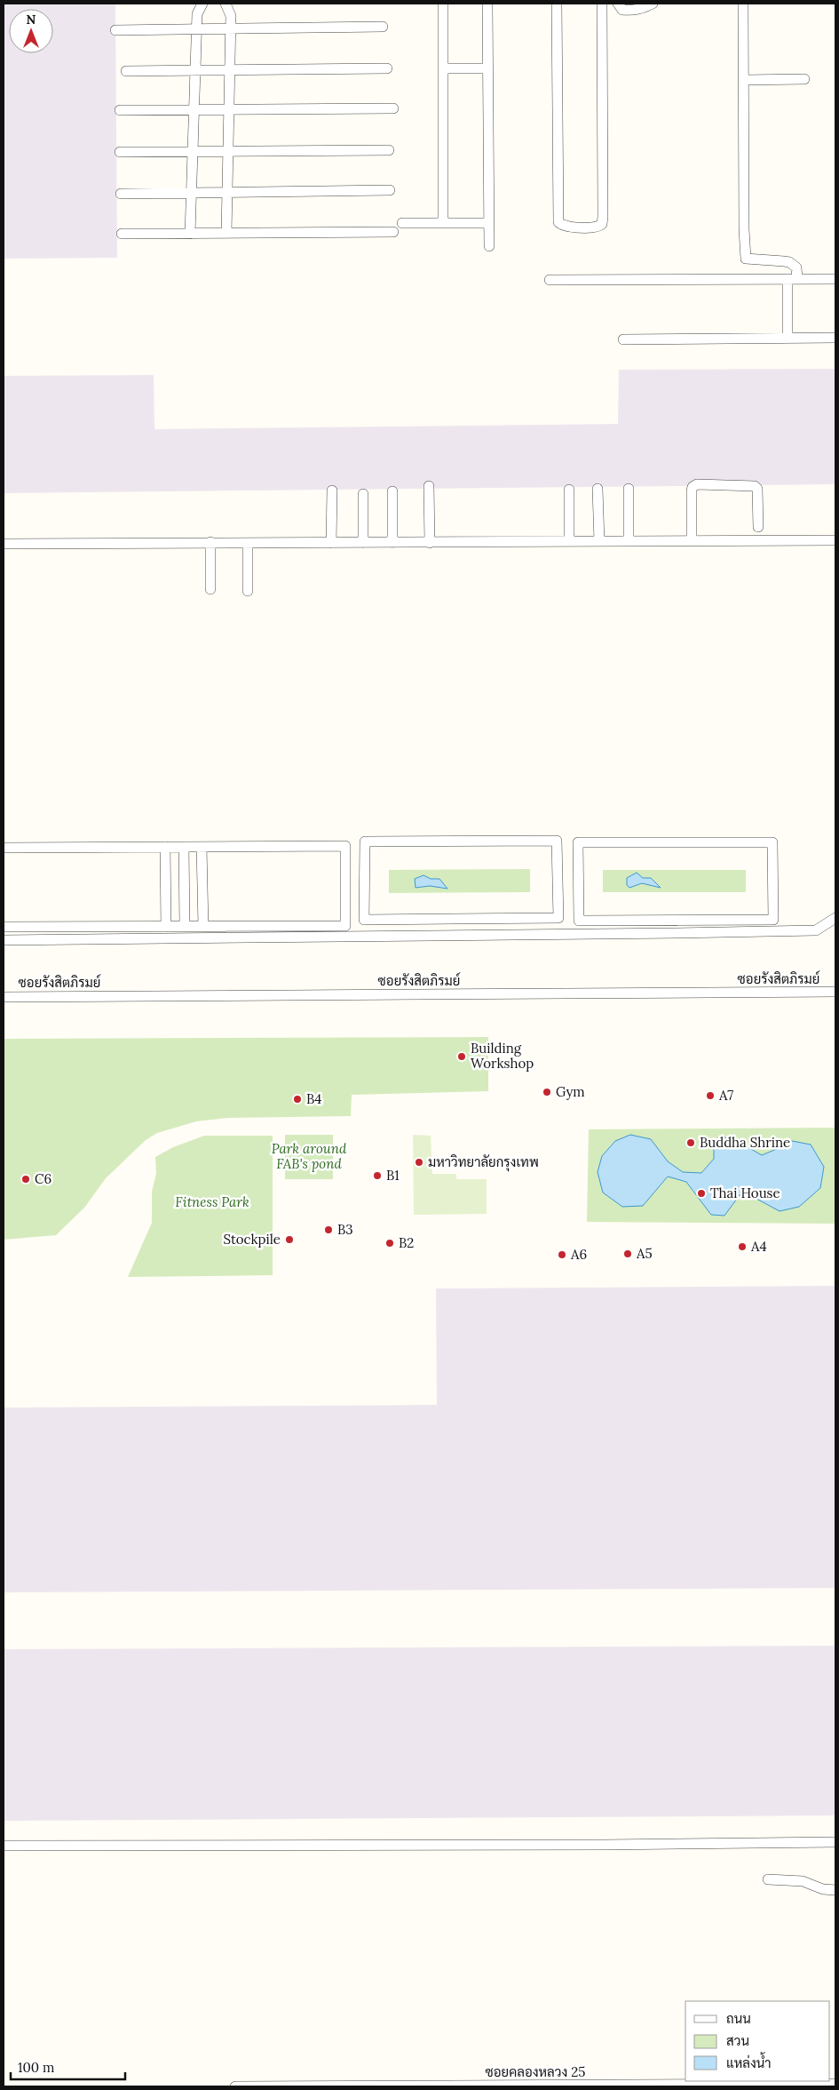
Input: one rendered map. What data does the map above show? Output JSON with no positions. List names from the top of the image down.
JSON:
{
  "streets": {
    "street": ["ซอยรังสิตภิรมย์", "ซอยคลองหลวง 25"]
  },
  "parks": ["Park around FAB's pond", "Fitness Park"],
  "places": [
    "Building Workshop",
    "Gym",
    "A7",
    "B4",
    "Buddha Shrine",
    "มหาวิทยาลัยกรุงเทพ",
    "B1",
    "C6",
    "Thai House",
    "B3",
    "Stockpile",
    "B2",
    "A4",
    "A5",
    "A6"
  ],
  "legend": ["ถนน", "สวน", "แหล่งน้ำ"],
  "scale_bar": "100 m",
  "north": "top"
}
